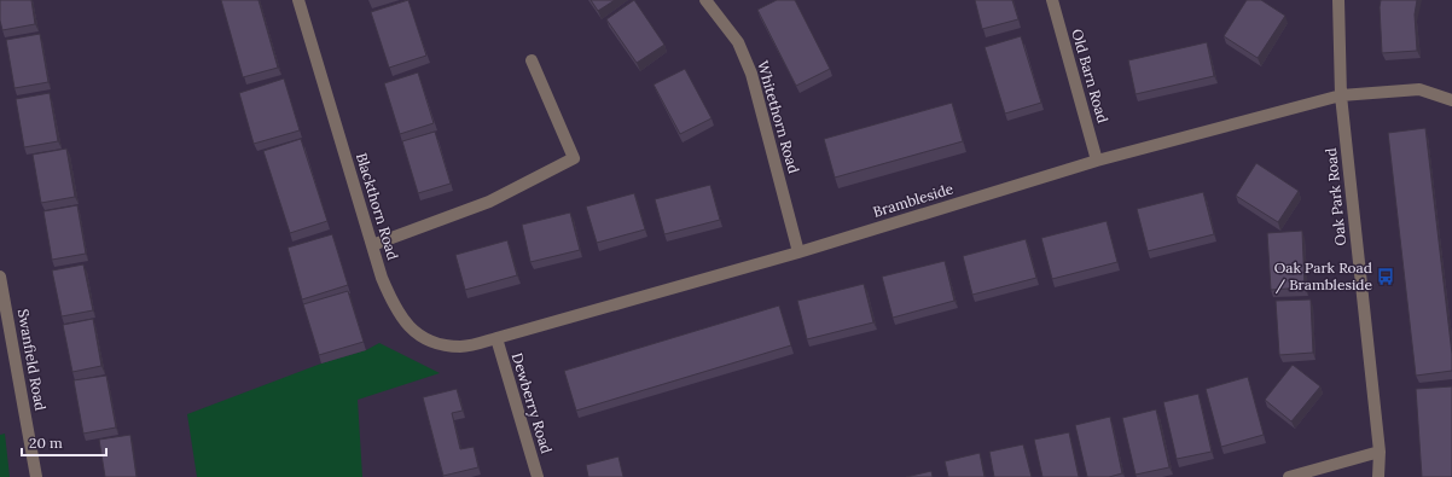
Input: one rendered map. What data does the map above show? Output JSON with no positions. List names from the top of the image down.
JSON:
{
  "streets": {
    "street": [
      "Old Barn Road",
      "Whitethorn Road",
      "Oak Park Road",
      "Brambleside",
      "Blackthorn Road",
      "Swanfield Road",
      "Dewberry Road"
    ]
  },
  "crossings": [
    ["Old Barn Road", "Brambleside"],
    ["Whitethorn Road", "Brambleside"],
    ["Oak Park Road", "Brambleside"],
    ["Brambleside", "Blackthorn Road"],
    ["Brambleside", "Dewberry Road"],
    ["Blackthorn Road", "Dewberry Road"]
  ],
  "places": {
    "bus stop": ["Oak Park Road / Brambleside"]
  },
  "scale_bar": "20 m"
}
